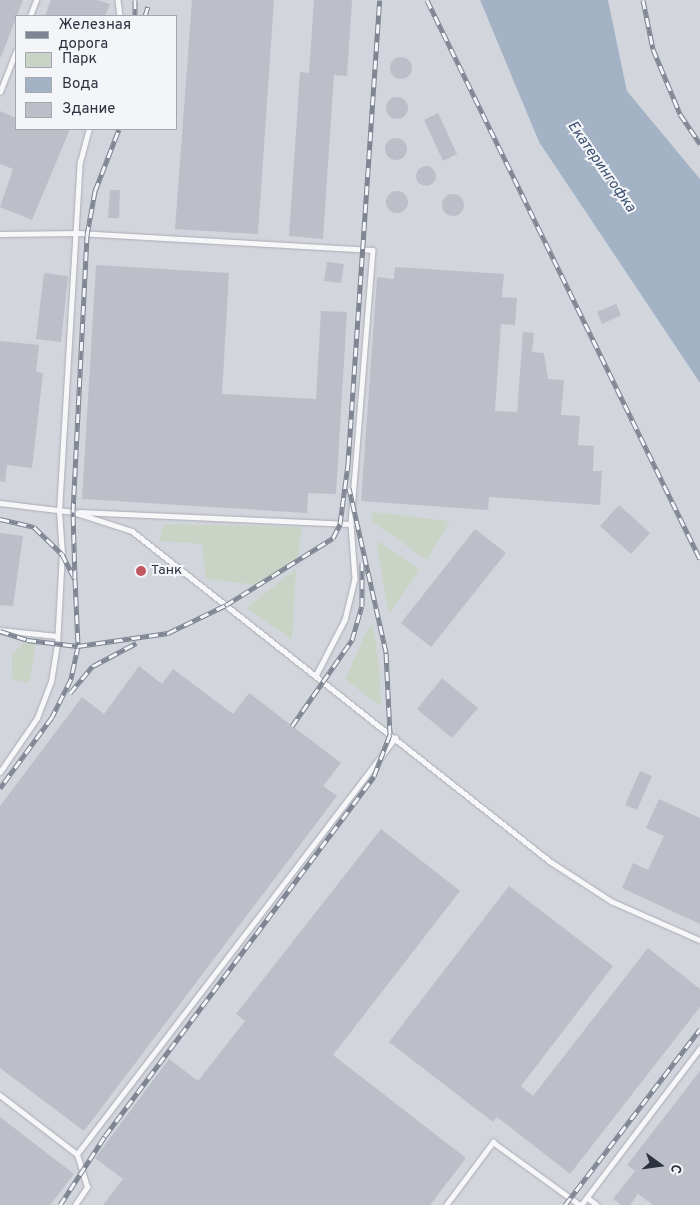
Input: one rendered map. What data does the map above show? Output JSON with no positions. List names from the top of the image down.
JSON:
{
  "water": ["Екатерингофка"],
  "places": ["Танк"],
  "legend": [
    "Железная дорога",
    "Парк",
    "Вода",
    "Здание"
  ],
  "north": "right"
}
